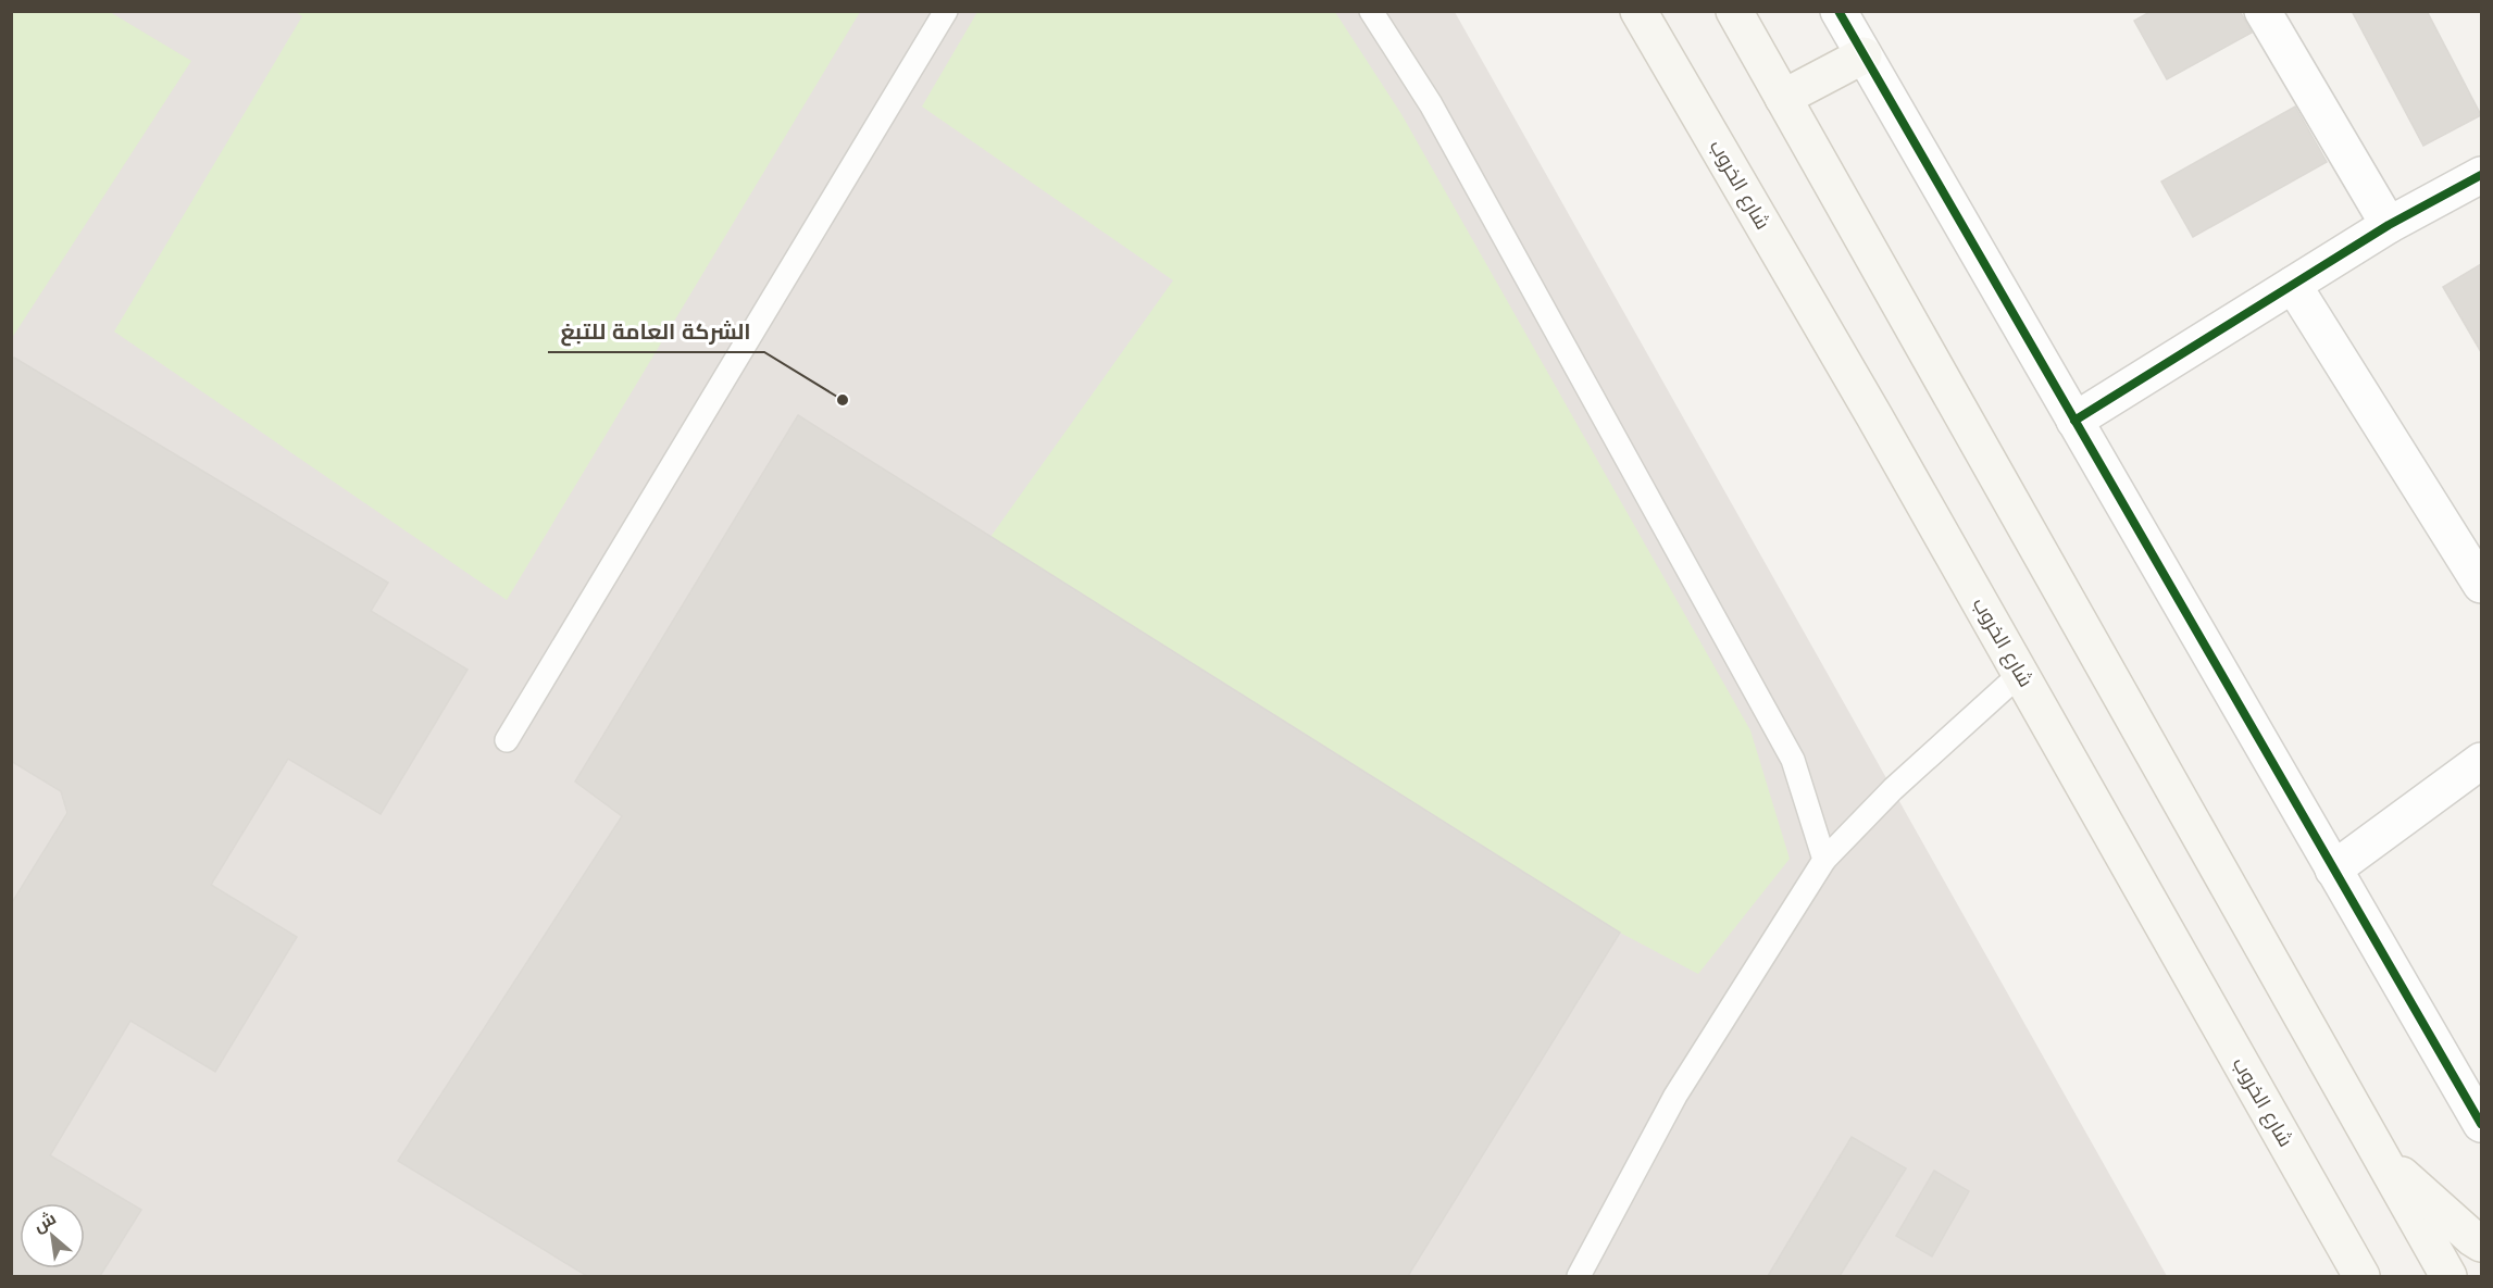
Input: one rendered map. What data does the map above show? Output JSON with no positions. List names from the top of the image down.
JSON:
{
  "streets": {
    "main road": ["شارع الخروب"]
  },
  "places": ["الشركة العامة للتبغ"],
  "north": "top left"
}
